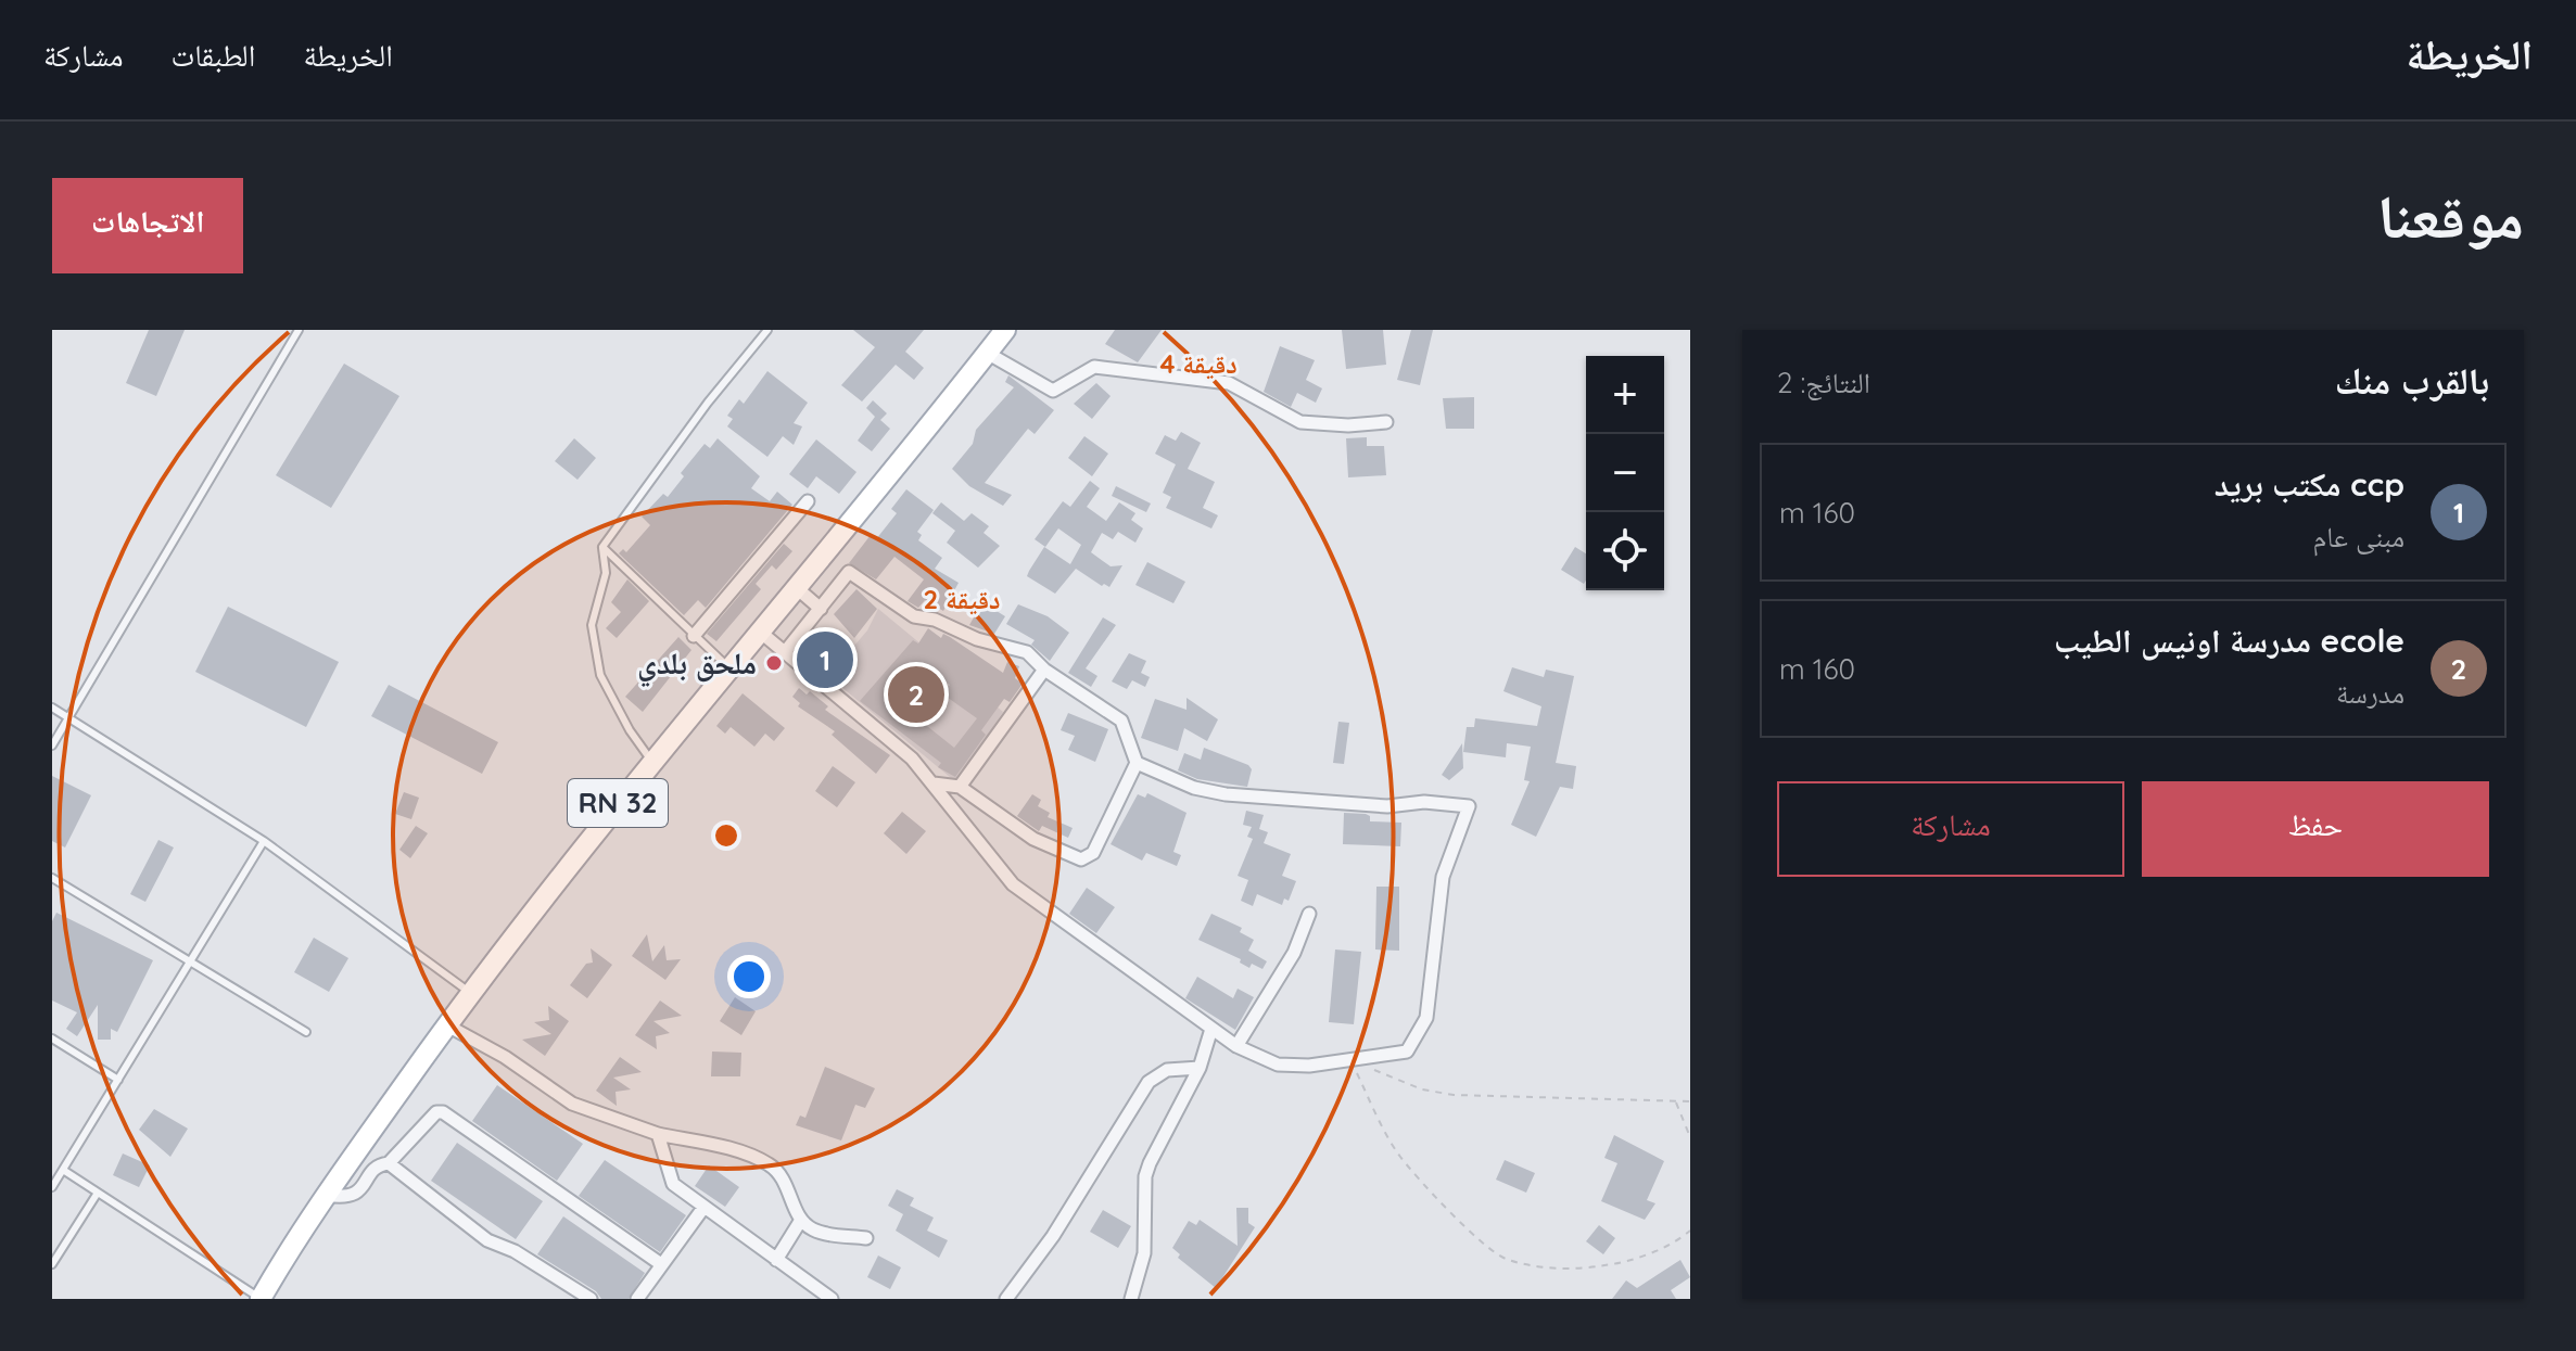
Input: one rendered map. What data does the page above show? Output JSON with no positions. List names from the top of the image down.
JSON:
{
  "streets": {
    "main road": ["RN 32"]
  },
  "places": ["ملحق بلدي"],
  "page": {
    "header": "الخريطة",
    "nav": ["الخريطة", "الطبقات", "مشاركة"],
    "title": "موقعنا",
    "buttons": [
      "الاتجاهات",
      ["حفظ", "مشاركة"]
    ],
    "heading": ["بالقرب منك", "النتائج: 2"],
    "map_buttons": ["+", "−"],
    "list": [
      {
        "mark": "1",
        "name": "ccp مكتب بريد",
        "note": "مبنى عام",
        "value": "160 m"
      },
      {
        "mark": "2",
        "name": "ecole مدرسة اونيس الطيب",
        "note": "مدرسة",
        "value": "160 m"
      }
    ],
    "pins": ["1", "2"]
  },
  "rings": ["4 دقيقة", "2 دقيقة"]
}
